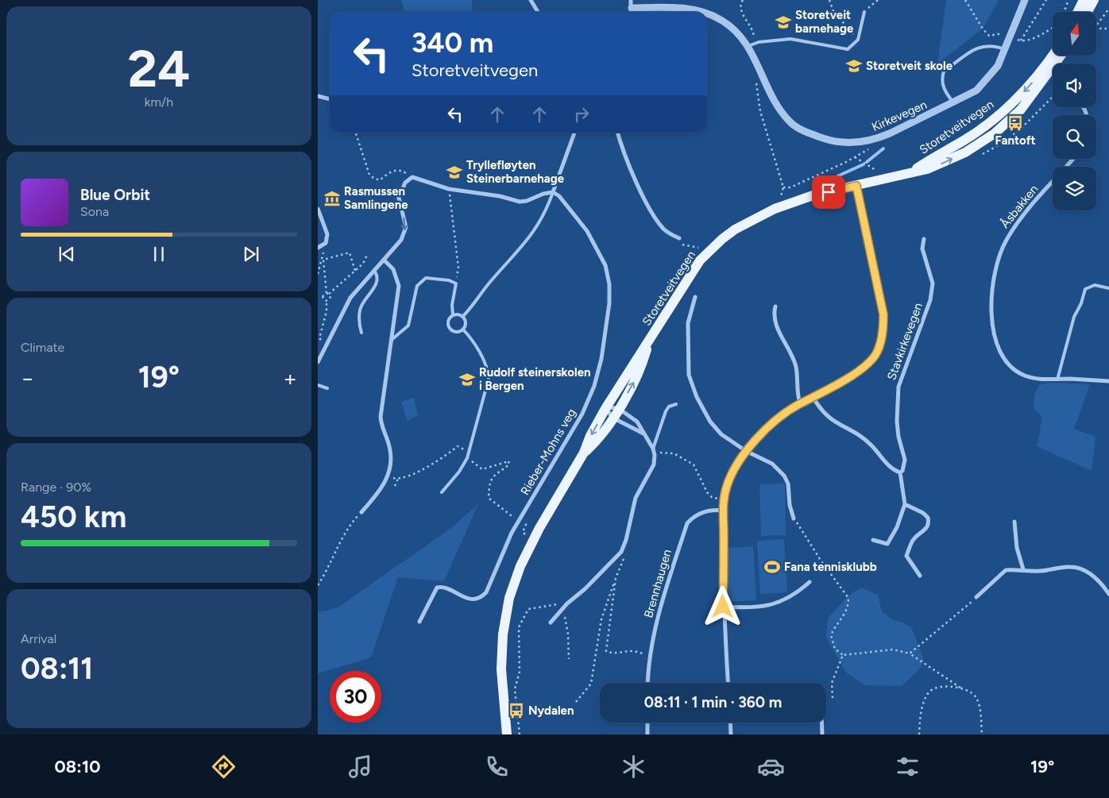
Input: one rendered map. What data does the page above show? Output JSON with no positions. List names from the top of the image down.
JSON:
{
  "streets": {
    "main road": ["Storetveitvegen"],
    "street": [
      "Kirkevegen",
      "Åsbakken",
      "Stavkirkevegen",
      "Rieber-Mohns veg",
      "Brennhaugen"
    ]
  },
  "crossings": [
    ["Storetveitvegen", "Stavkirkevegen"],
    ["Stavkirkevegen", "Brennhaugen"]
  ],
  "places": {
    "school or university": [
      "Storetveit barnehage",
      "Storetveit skole",
      "Tryllefløyten Steinerbarnehage",
      "Rudolf steinerskolen i Bergen"
    ],
    "bus stop": ["Fantoft", "Nydalen"],
    "museum": ["Rasmussen Samlingene"],
    "sports": ["Fana tennisklubb"]
  },
  "north": "top",
  "page": {
    "tile": [
      ["24", "km/h"],
      "Climate",
      ["Range · 90%", "450 km"],
      ["Arrival", "08:11"]
    ],
    "turn": ["340 m", "Storetveitvegen"],
    "song": ["Blue Orbit", "Sona"],
    "heat": ["−", "19°", "+"],
    "limit": "30",
    "trip": "08:11 · 1 min · 360 m",
    "tabs": ["08:10", "19°"]
  }
}
